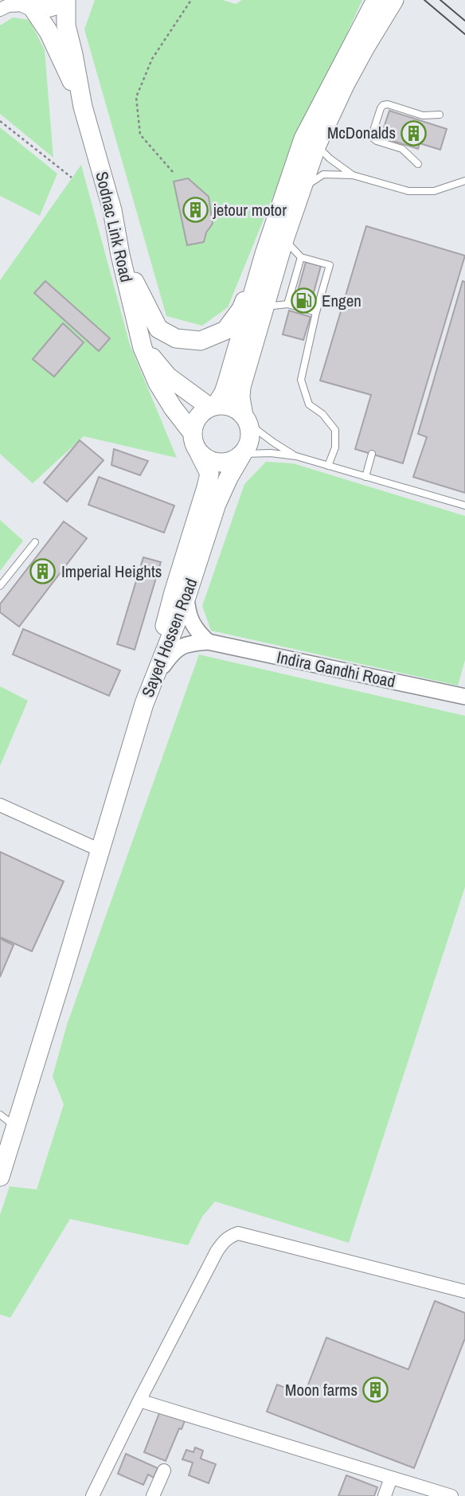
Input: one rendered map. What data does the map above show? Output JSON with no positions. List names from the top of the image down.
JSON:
{
  "streets": {
    "main road": ["Sodnac Link Road", "Sayed Hossen Road"],
    "street": ["Indira Gandhi Road"]
  },
  "crossings": [
    ["Sodnac Link Road", "Sayed Hossen Road"],
    ["Sayed Hossen Road", "Indira Gandhi Road"]
  ],
  "places": {
    "building": [
      "McDonalds",
      "jetour motor",
      "Imperial Heights",
      "Moon farms"
    ],
    "fuel station": ["Engen"]
  }
}
